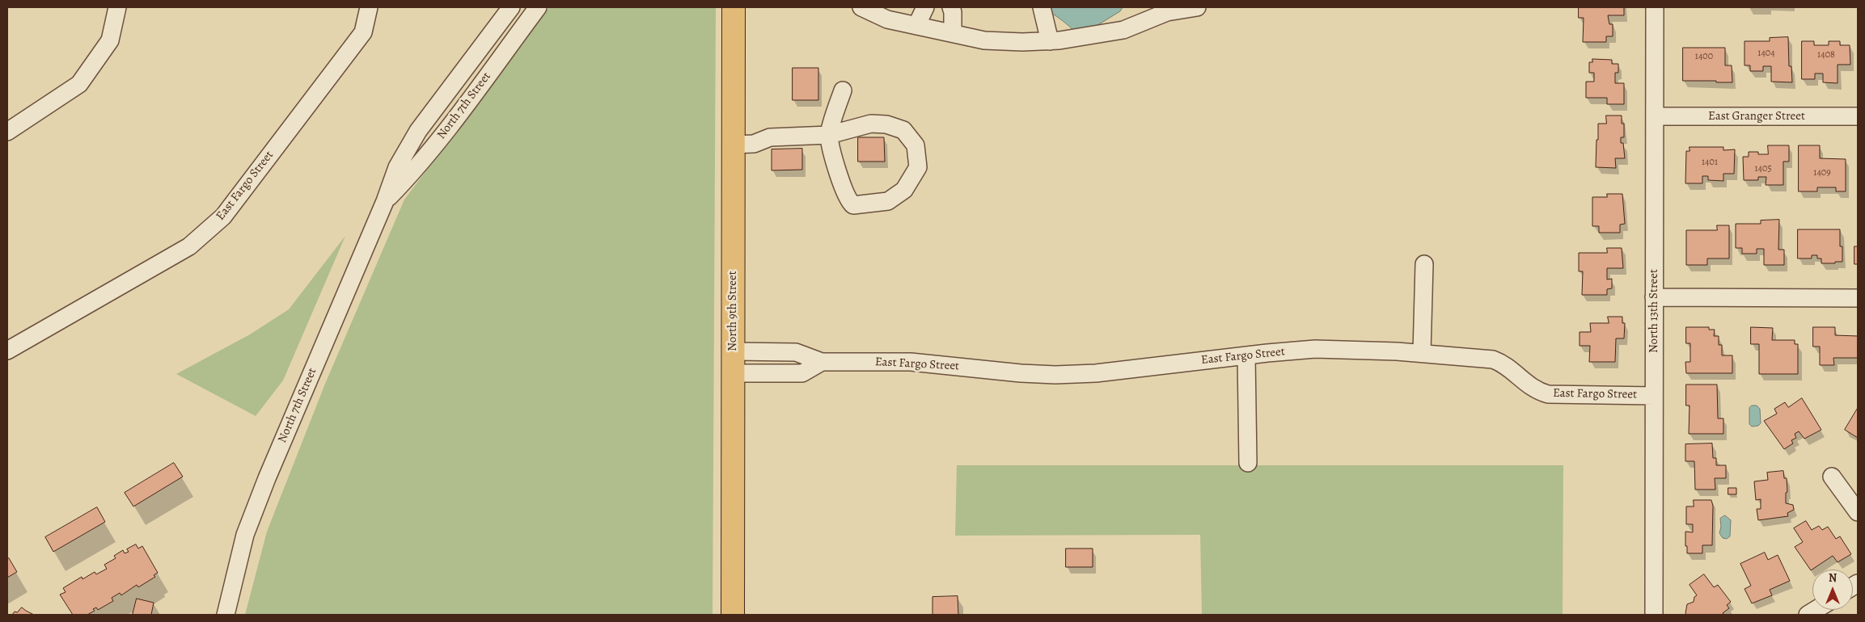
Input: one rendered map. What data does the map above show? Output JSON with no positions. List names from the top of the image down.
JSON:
{
  "streets": {
    "main road": ["North 9th Street"],
    "street": [
      "North 7th Street",
      "East Granger Street",
      "East Fargo Street",
      "North 13th Street"
    ]
  },
  "crossings": [
    ["East Granger Street", "North 13th Street"],
    ["East Fargo Street", "North 9th Street"],
    ["East Fargo Street", "North 13th Street"]
  ],
  "house_numbers": [
    "1404",
    "1408",
    "1400",
    "1401",
    "1405",
    "1409"
  ],
  "north": "top"
}
